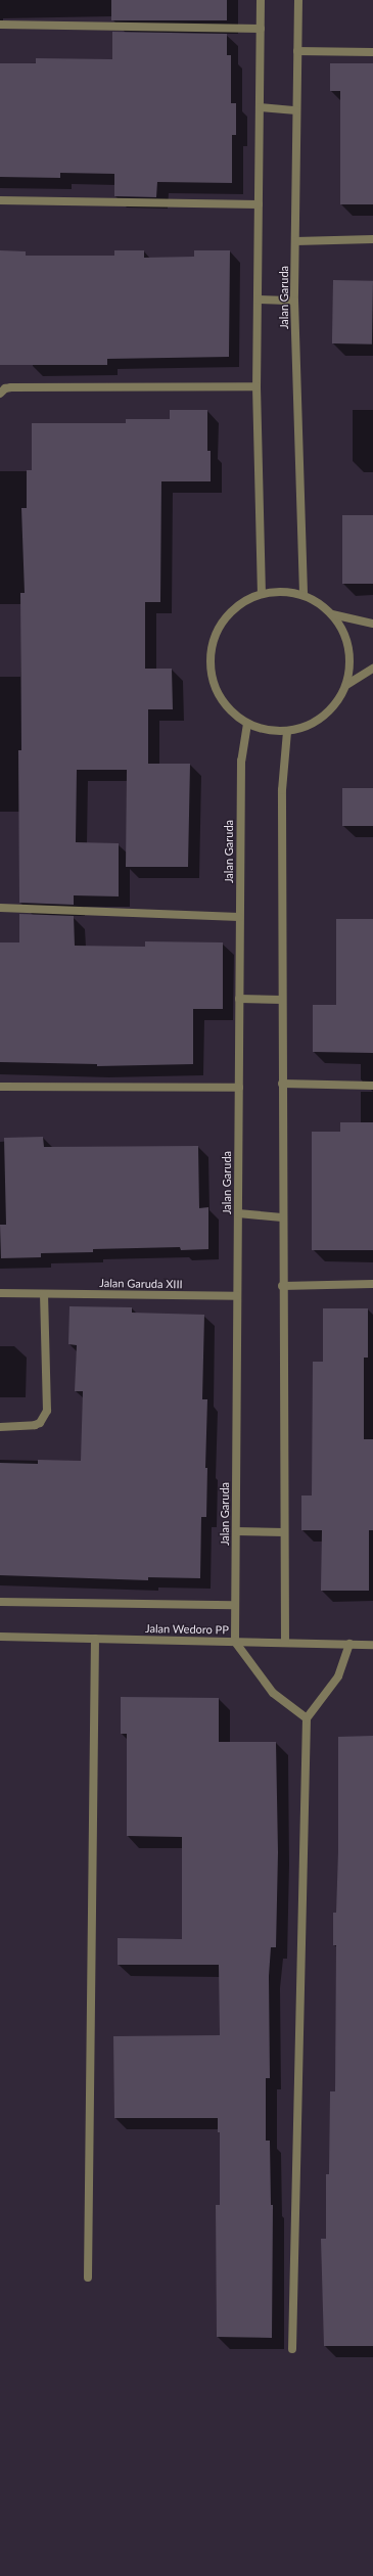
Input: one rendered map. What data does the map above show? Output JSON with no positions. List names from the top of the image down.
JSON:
{
  "streets": {
    "street": ["Jalan Garuda", "Jalan Garuda XIII", "Jalan Wedoro PP"]
  },
  "crossings": [
    ["Jalan Garuda", "Jalan Garuda XIII"],
    ["Jalan Garuda", "Jalan Wedoro PP"]
  ]
}
